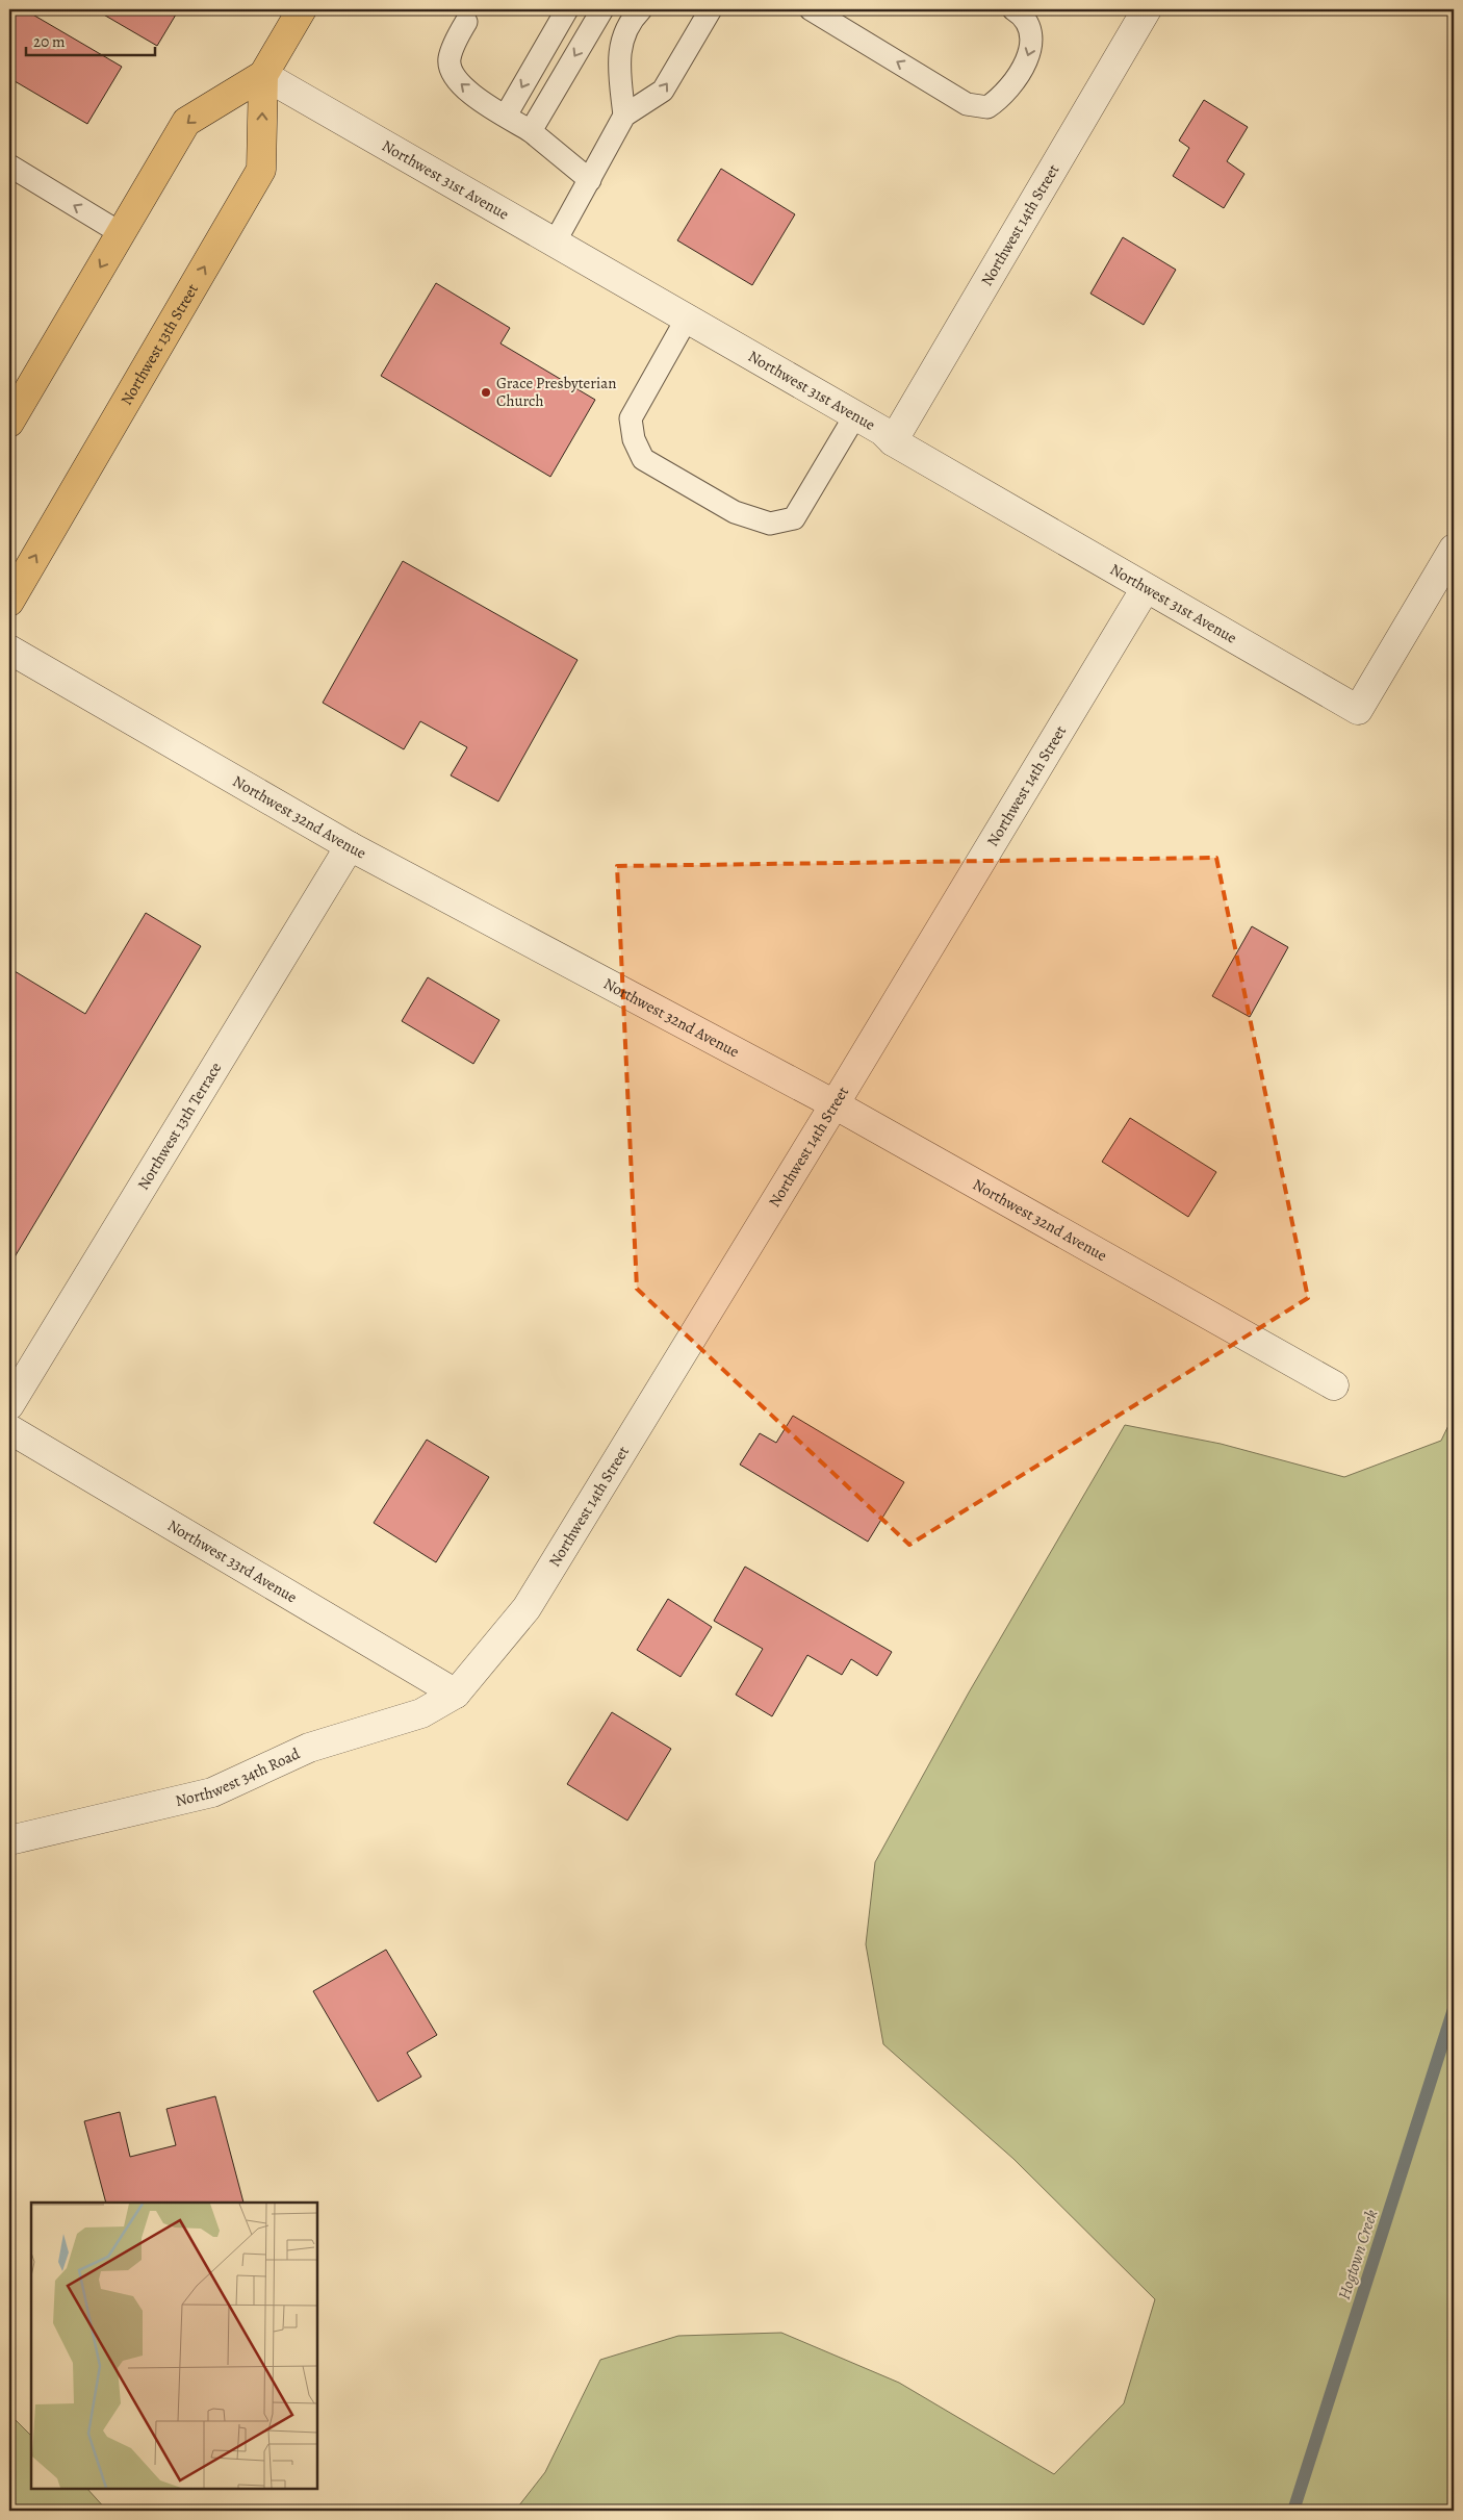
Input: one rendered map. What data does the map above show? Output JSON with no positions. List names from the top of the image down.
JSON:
{
  "streets": {
    "main road": ["Northwest 13th Street"],
    "street": [
      "Northwest 31st Avenue",
      "Northwest 14th Street",
      "Northwest 32nd Avenue",
      "Northwest 13th Terrace",
      "Northwest 33rd Avenue",
      "Northwest 34th Road"
    ]
  },
  "crossings": [
    ["Northwest 31st Avenue", "Northwest 14th Street"],
    ["Northwest 31st Avenue", "Northwest 13th Street"],
    ["Northwest 14th Street", "Northwest 32nd Avenue"],
    ["Northwest 14th Street", "Northwest 33rd Avenue"],
    ["Northwest 14th Street", "Northwest 34th Road"],
    ["Northwest 32nd Avenue", "Northwest 13th Terrace"],
    ["Northwest 33rd Avenue", "Northwest 34th Road"]
  ],
  "water": ["Hogtown Creek"],
  "places": ["Grace Presbyterian Church"],
  "scale_bar": "20 m"
}
